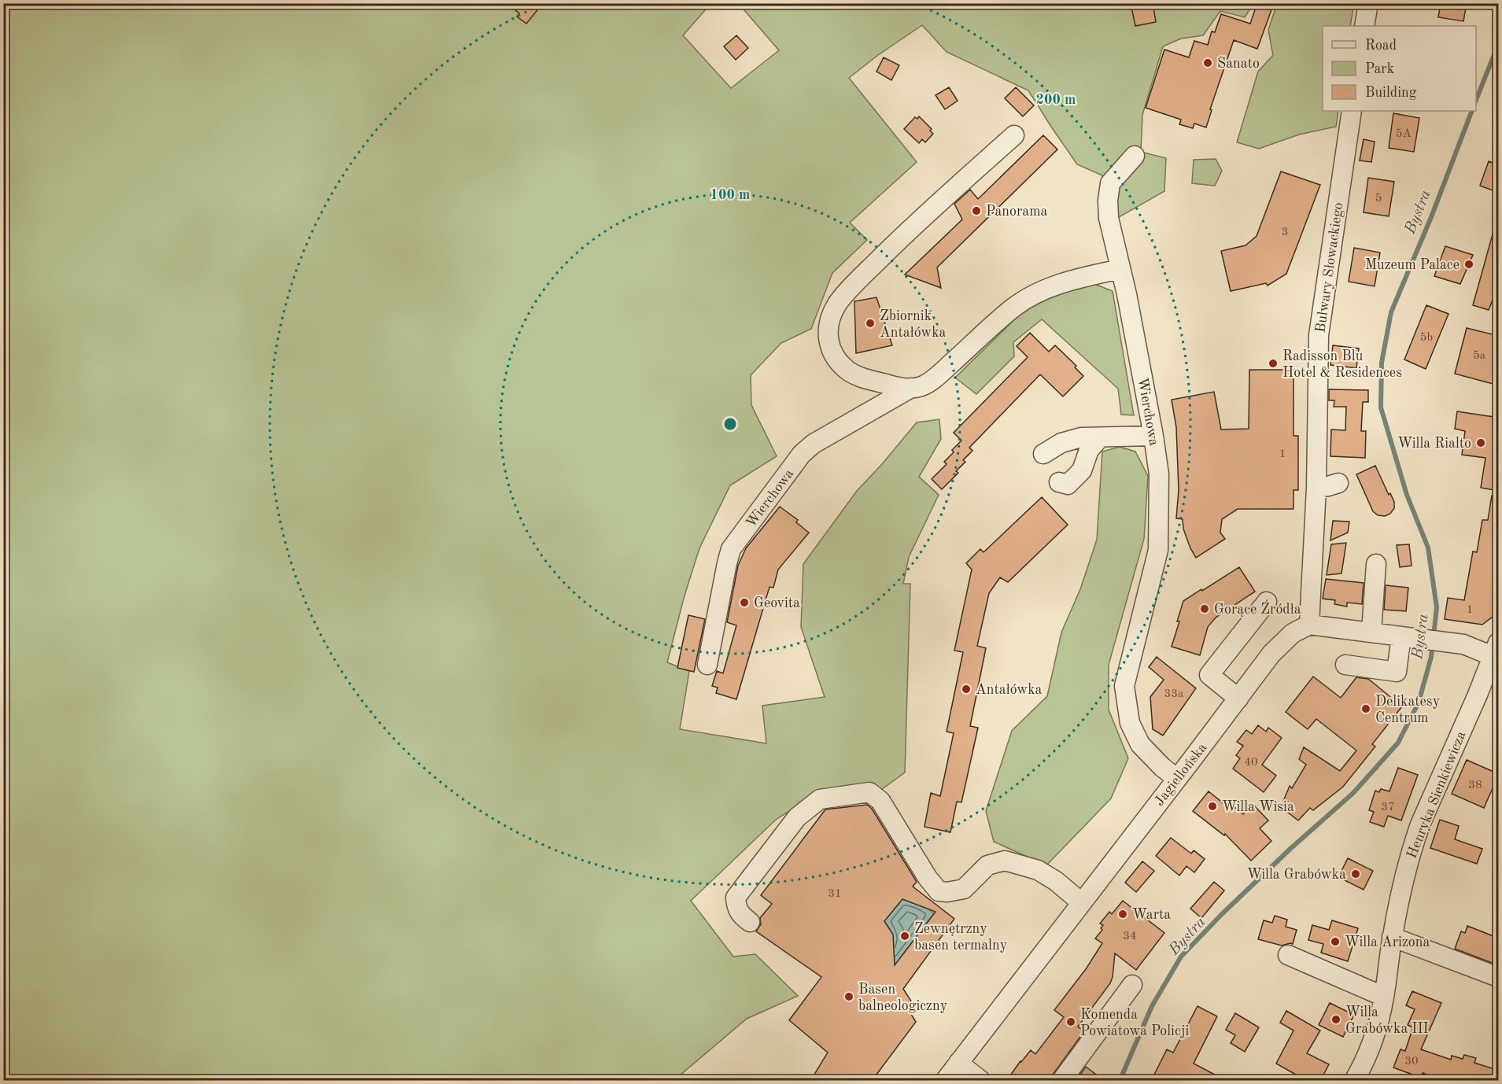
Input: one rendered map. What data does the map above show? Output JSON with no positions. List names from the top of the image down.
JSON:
{
  "streets": {
    "street": [
      "Bulwary Słowackiego",
      "Wierchowa",
      "Jagiellońska",
      "Henryka Sienkiewicza"
    ]
  },
  "crossings": [
    ["Bulwary Słowackiego", "Jagiellońska"],
    ["Wierchowa", "Jagiellońska"]
  ],
  "water": ["Bystra"],
  "places": [
    "Sanato",
    "Panorama",
    "Muzeum Palace",
    "Zbiornik Antałówka",
    "Radisson Blu Hotel & Residences",
    "Willa Rialto",
    "Geovita",
    "Gorące Źródła",
    "Antałówka",
    "Delikatesy Centrum",
    "Willa Wisia",
    "Willa Grabówka",
    "Warta",
    "Zewnętrzny basen termalny",
    "Willa Arizona",
    "Basen balneologiczny",
    "Willa Grabówka III",
    "Komenda Powiatowa Policji"
  ],
  "house_numbers": [
    "5A",
    "5",
    "3",
    "5b",
    "5a",
    "1",
    "1",
    "33a",
    "40",
    "38",
    "37",
    "31",
    "34",
    "30"
  ],
  "legend": ["Road", "Park", "Building"],
  "rings": ["200 m", "100 m"]
}
